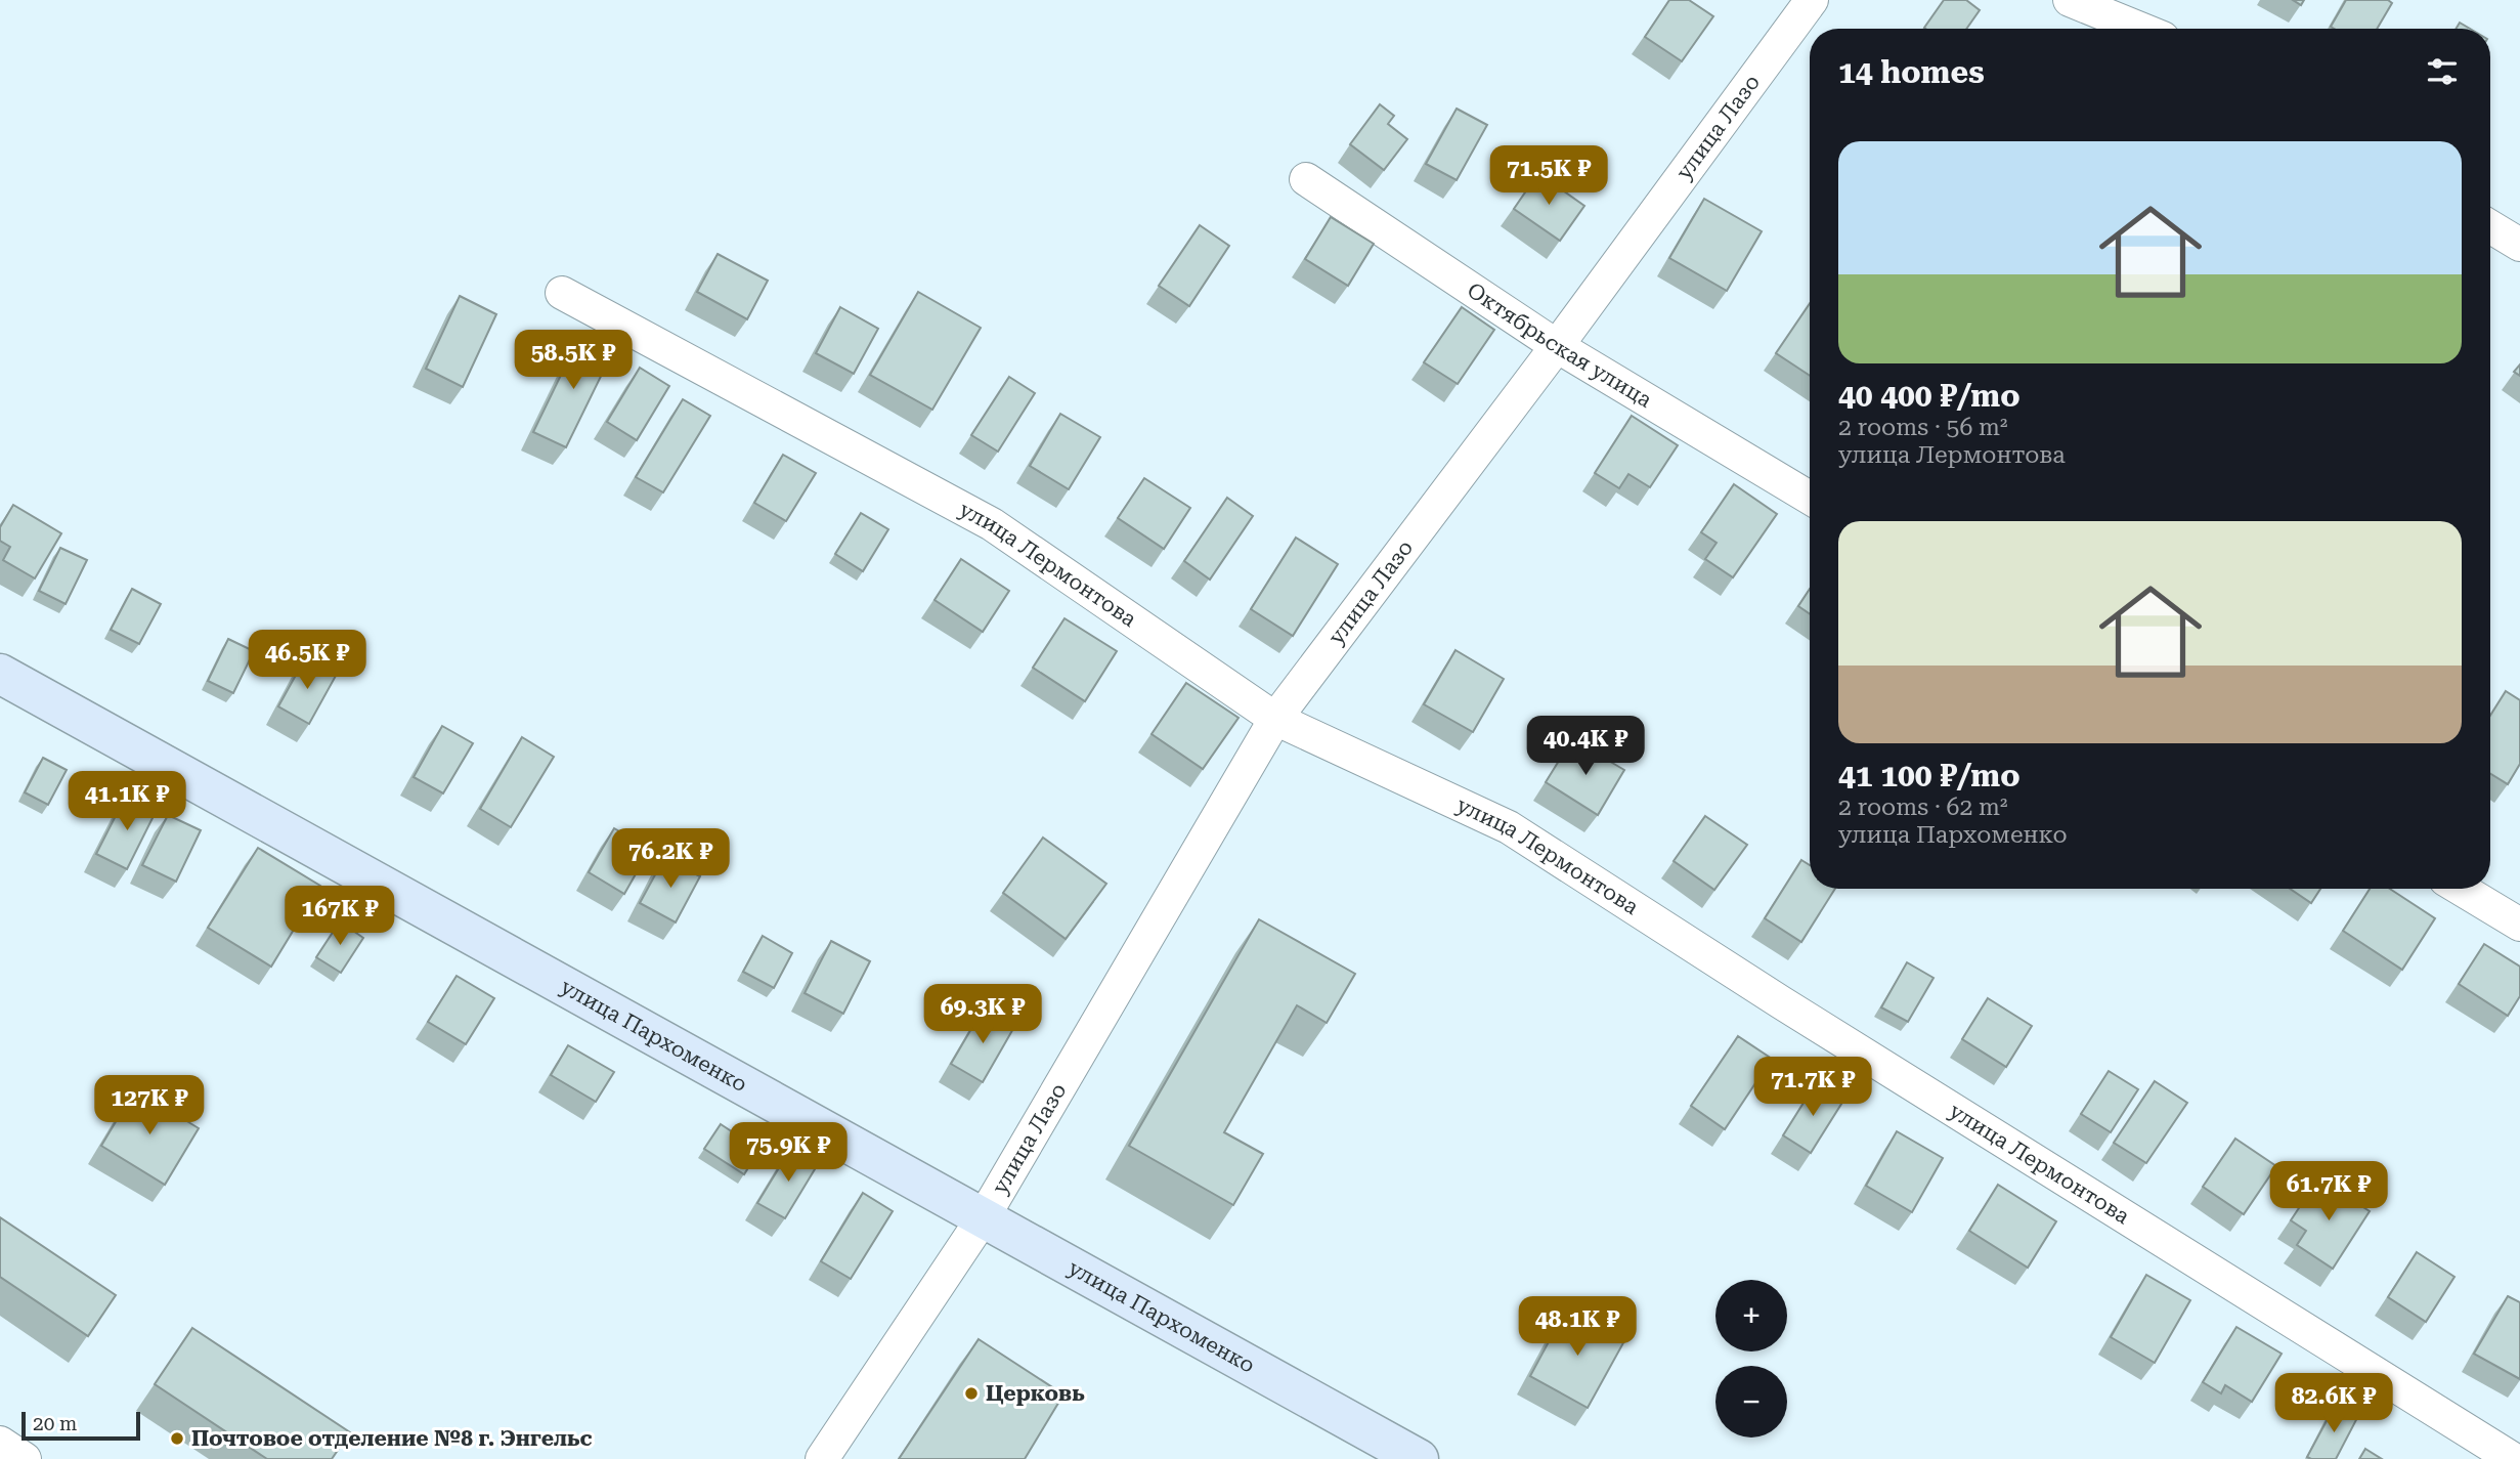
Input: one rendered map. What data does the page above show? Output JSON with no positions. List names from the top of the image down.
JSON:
{
  "streets": {
    "street": [
      "улица Лазо",
      "Октябрьская улица",
      "улица Лермонтова",
      "улица Пархоменко"
    ]
  },
  "crossings": [
    ["улица Лазо", "Октябрьская улица"],
    ["улица Лазо", "улица Лермонтова"],
    ["улица Лазо", "улица Пархоменко"]
  ],
  "places": ["Церковь", "Почтовое отделение №8 г. Энгельс"],
  "scale_bar": "20 m",
  "page": {
    "heading": "14 homes",
    "list": [
      {
        "name": "40 400 ₽/mo",
        "note": "2 rooms · 56 m² · улица Лермонтова"
      },
      {
        "name": "41 100 ₽/mo",
        "note": "2 rooms · 62 m² · улица Пархоменко"
      }
    ],
    "price": [
      "71.5K ₽",
      "58.5K ₽",
      "46.5K ₽",
      "40.4K ₽",
      "41.1K ₽",
      "76.2K ₽",
      "167K ₽",
      "69.3K ₽",
      "71.7K ₽",
      "127K ₽",
      "75.9K ₽",
      "61.7K ₽",
      "48.1K ₽",
      "82.6K ₽"
    ],
    "map_buttons": ["+", "−"],
    "scale": "20 m"
  }
}
